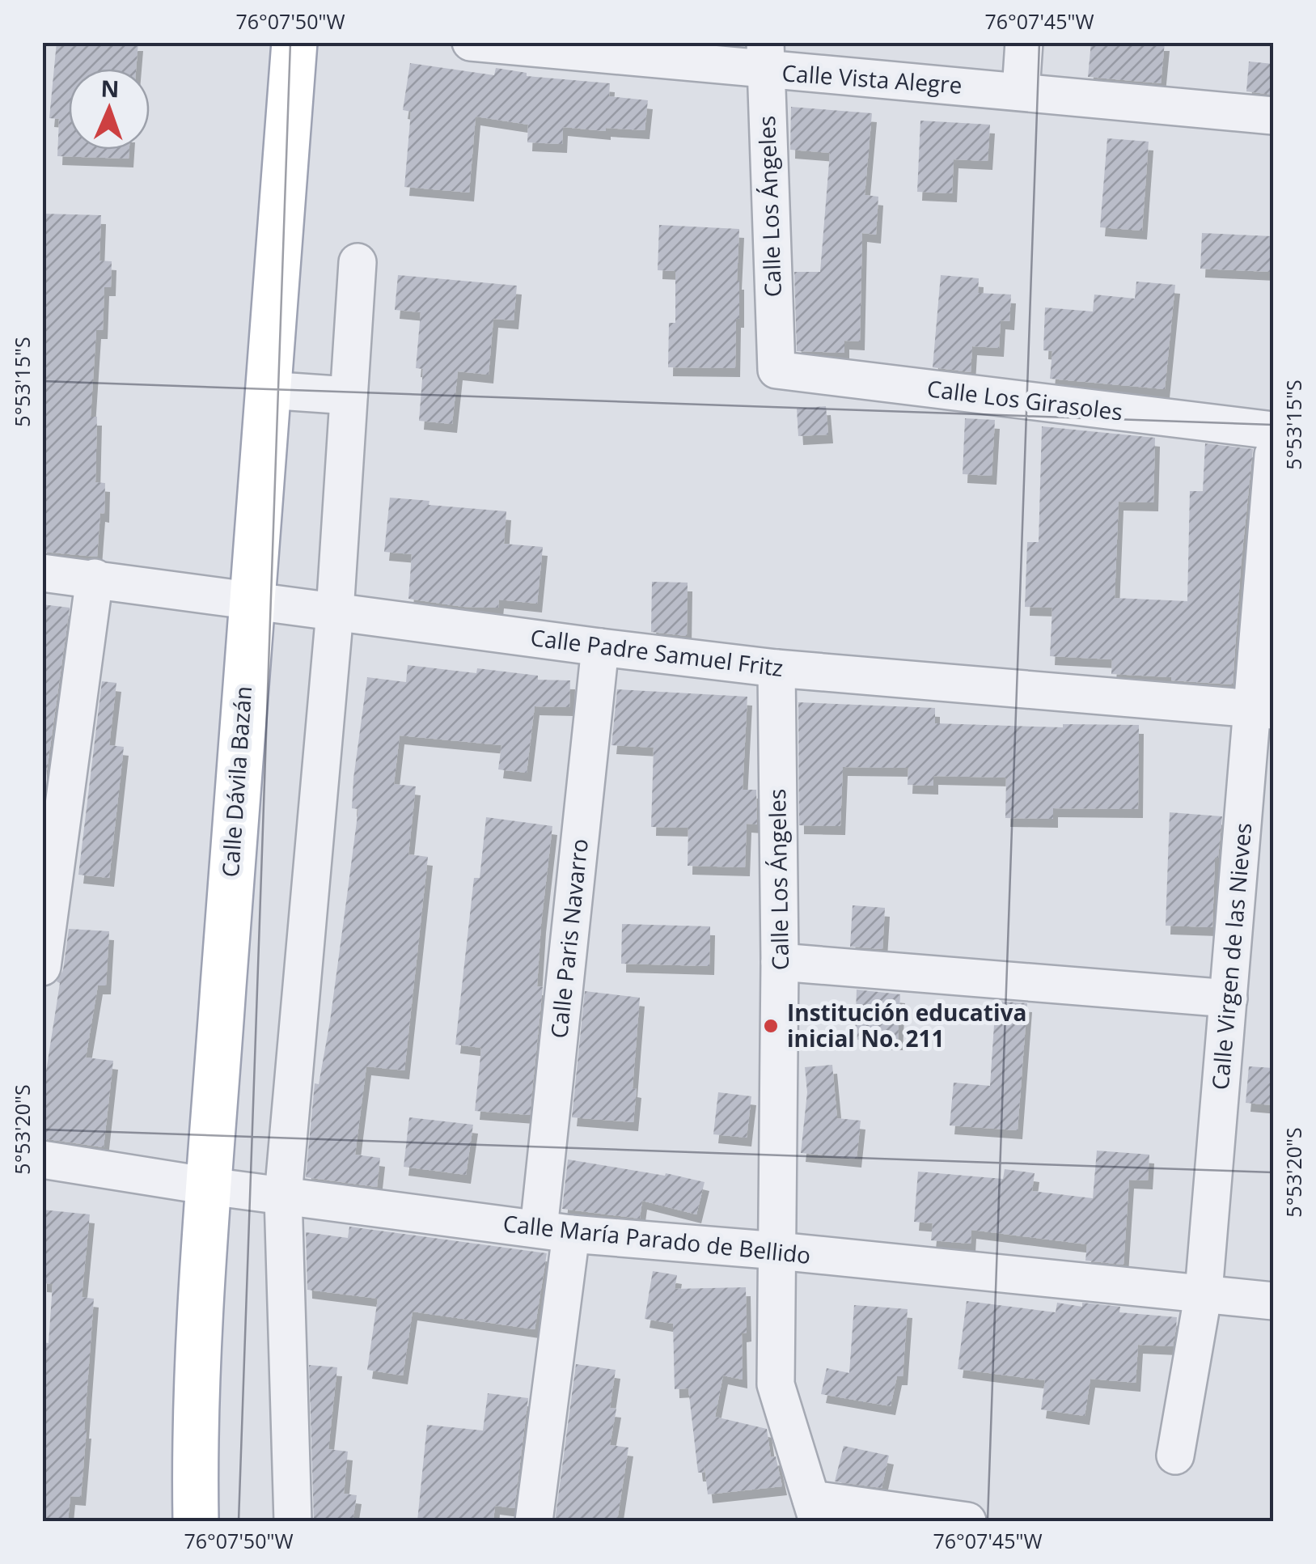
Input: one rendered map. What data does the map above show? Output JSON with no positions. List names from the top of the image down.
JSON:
{
  "streets": {
    "main road": ["Calle Dávila Bazán"],
    "street": [
      "Calle Vista Alegre",
      "Calle Los Ángeles",
      "Calle Los Girasoles",
      "Calle Padre Samuel Fritz",
      "Calle Paris Navarro",
      "Calle Virgen de las Nieves",
      "Calle María Parado de Bellido"
    ]
  },
  "crossings": [
    ["Calle Vista Alegre", "Calle Los Ángeles"],
    ["Calle Los Ángeles", "Calle Los Girasoles"],
    ["Calle Los Ángeles", "Calle Padre Samuel Fritz"],
    ["Calle Los Ángeles", "Calle María Parado de Bellido"],
    ["Calle Padre Samuel Fritz", "Calle Dávila Bazán"],
    ["Calle Padre Samuel Fritz", "Calle Paris Navarro"],
    ["Calle Padre Samuel Fritz", "Calle Virgen de las Nieves"],
    ["Calle Dávila Bazán", "Calle María Parado de Bellido"],
    ["Calle Paris Navarro", "Calle María Parado de Bellido"],
    ["Calle Virgen de las Nieves", "Calle María Parado de Bellido"]
  ],
  "places": ["Institución educativa inicial No. 211"],
  "north": "top",
  "coordinates": [
    "76°07'50\"W",
    "76°07'45\"W",
    "5°53'15\"S",
    "5°53'20\"S"
  ]
}
